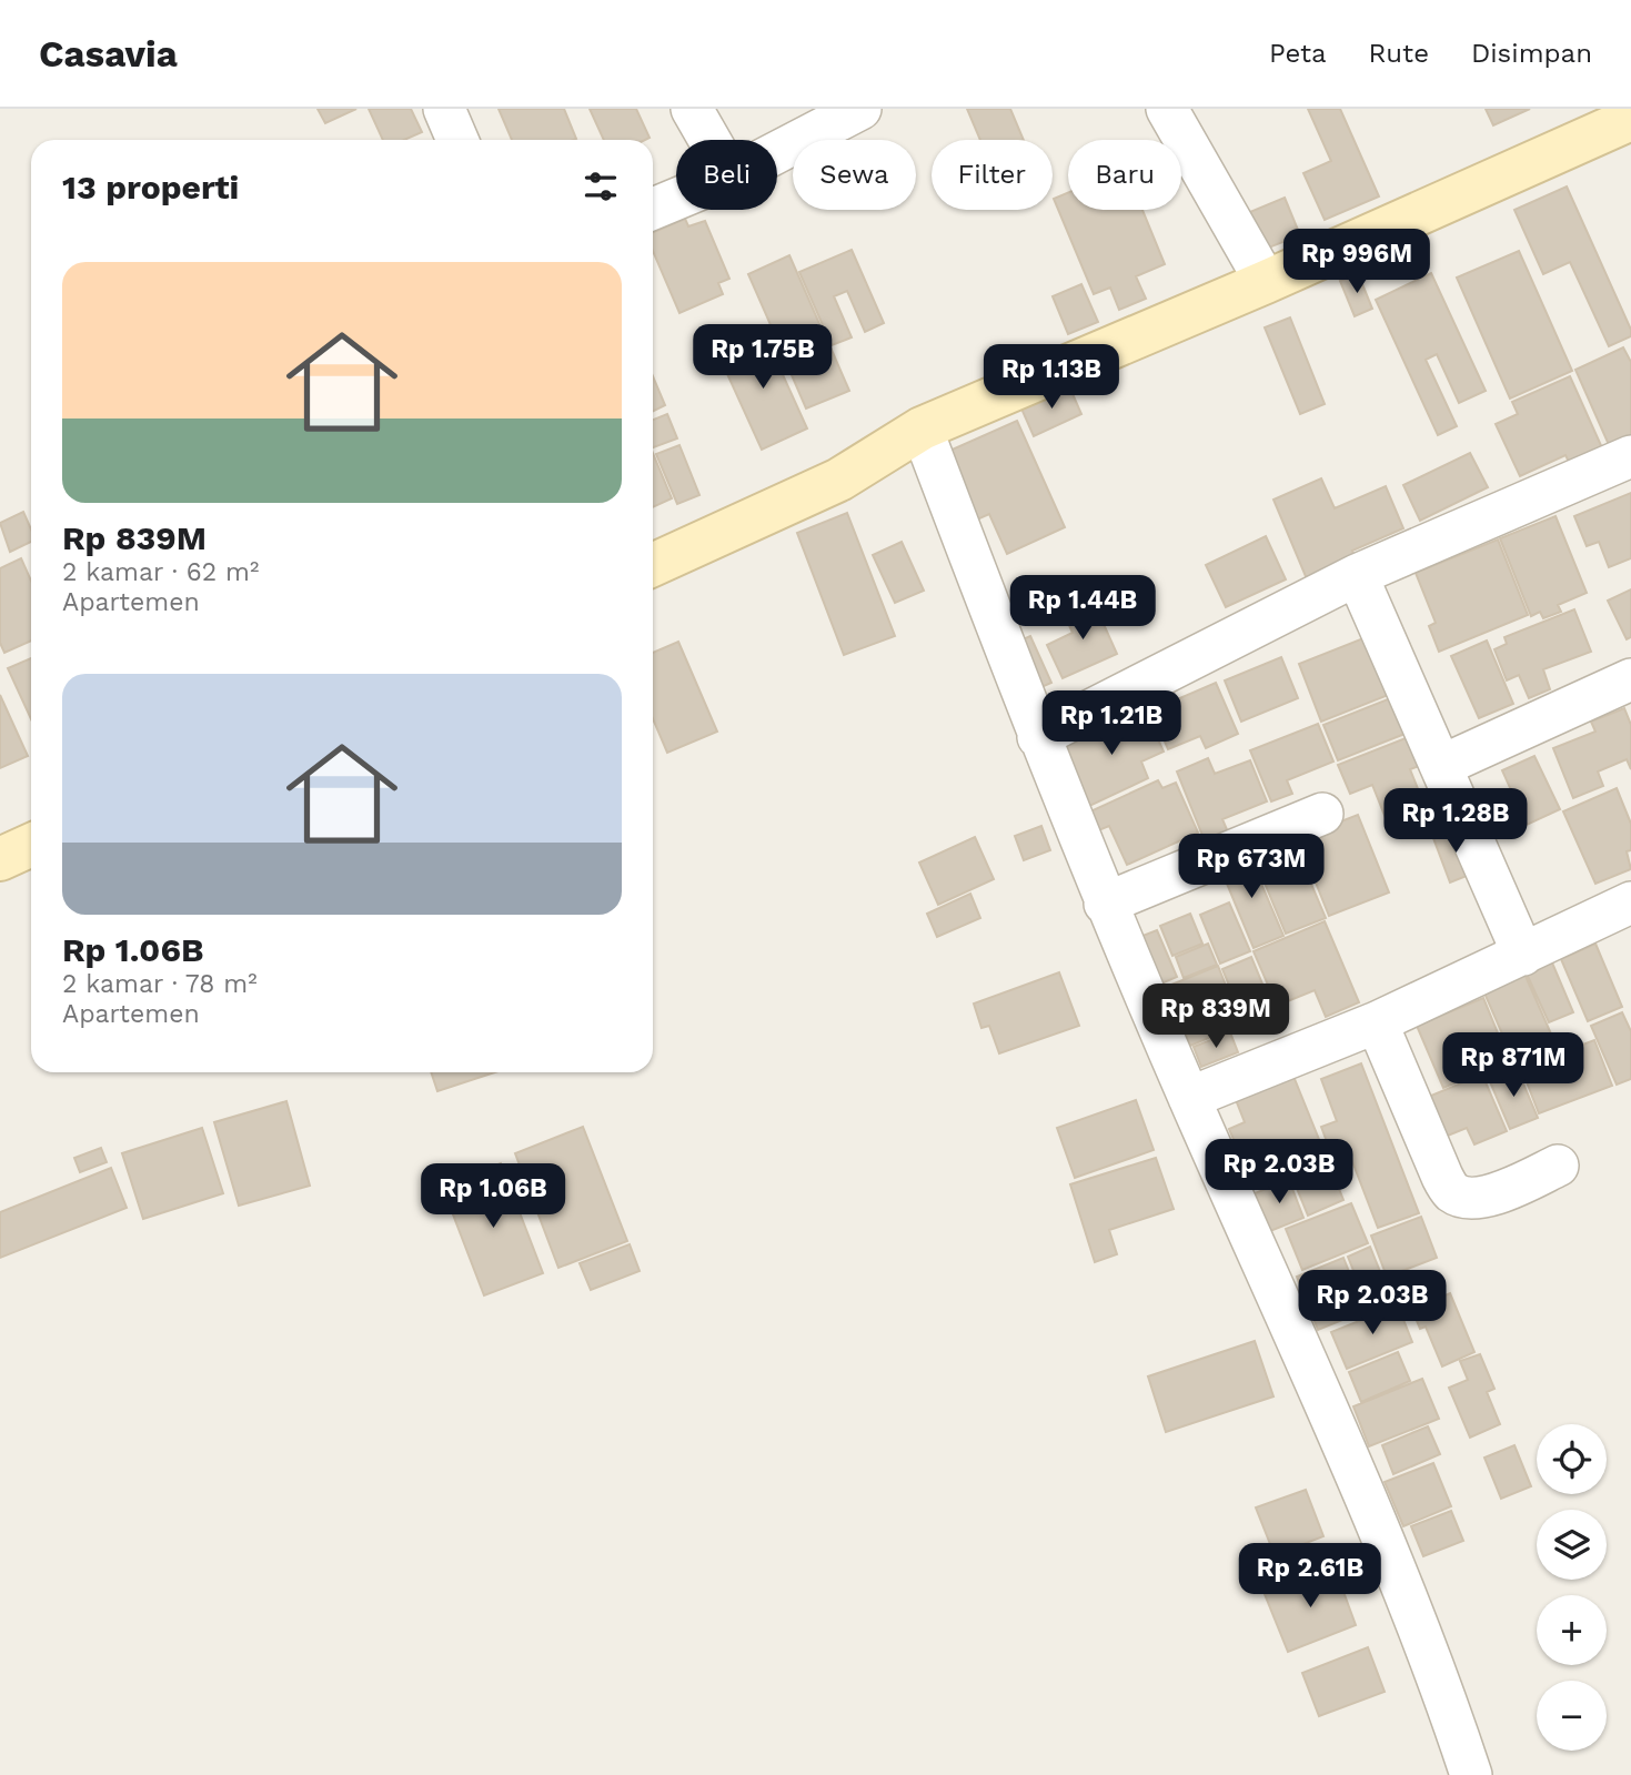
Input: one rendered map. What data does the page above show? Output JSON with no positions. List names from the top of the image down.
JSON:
{
  "page": {
    "header": "Casavia",
    "nav": ["Peta", "Rute", "Disimpan"],
    "chip": [
      "Beli",
      "Sewa",
      "Filter",
      "Baru"
    ],
    "heading": "13 properti",
    "price": [
      "Rp 996M",
      "Rp 1.75B",
      "Rp 1.13B",
      "Rp 1.44B",
      "Rp 1.21B",
      "Rp 1.28B",
      "Rp 673M",
      "Rp 839M",
      "Rp 871M",
      "Rp 2.03B",
      "Rp 1.06B",
      "Rp 2.03B",
      "Rp 2.61B"
    ],
    "list": [
      {
        "name": "Rp 839M",
        "note": "2 kamar · 62 m² · Apartemen"
      },
      {
        "name": "Rp 1.06B",
        "note": "2 kamar · 78 m² · Apartemen"
      }
    ],
    "map_buttons": ["+", "−"]
  }
}
